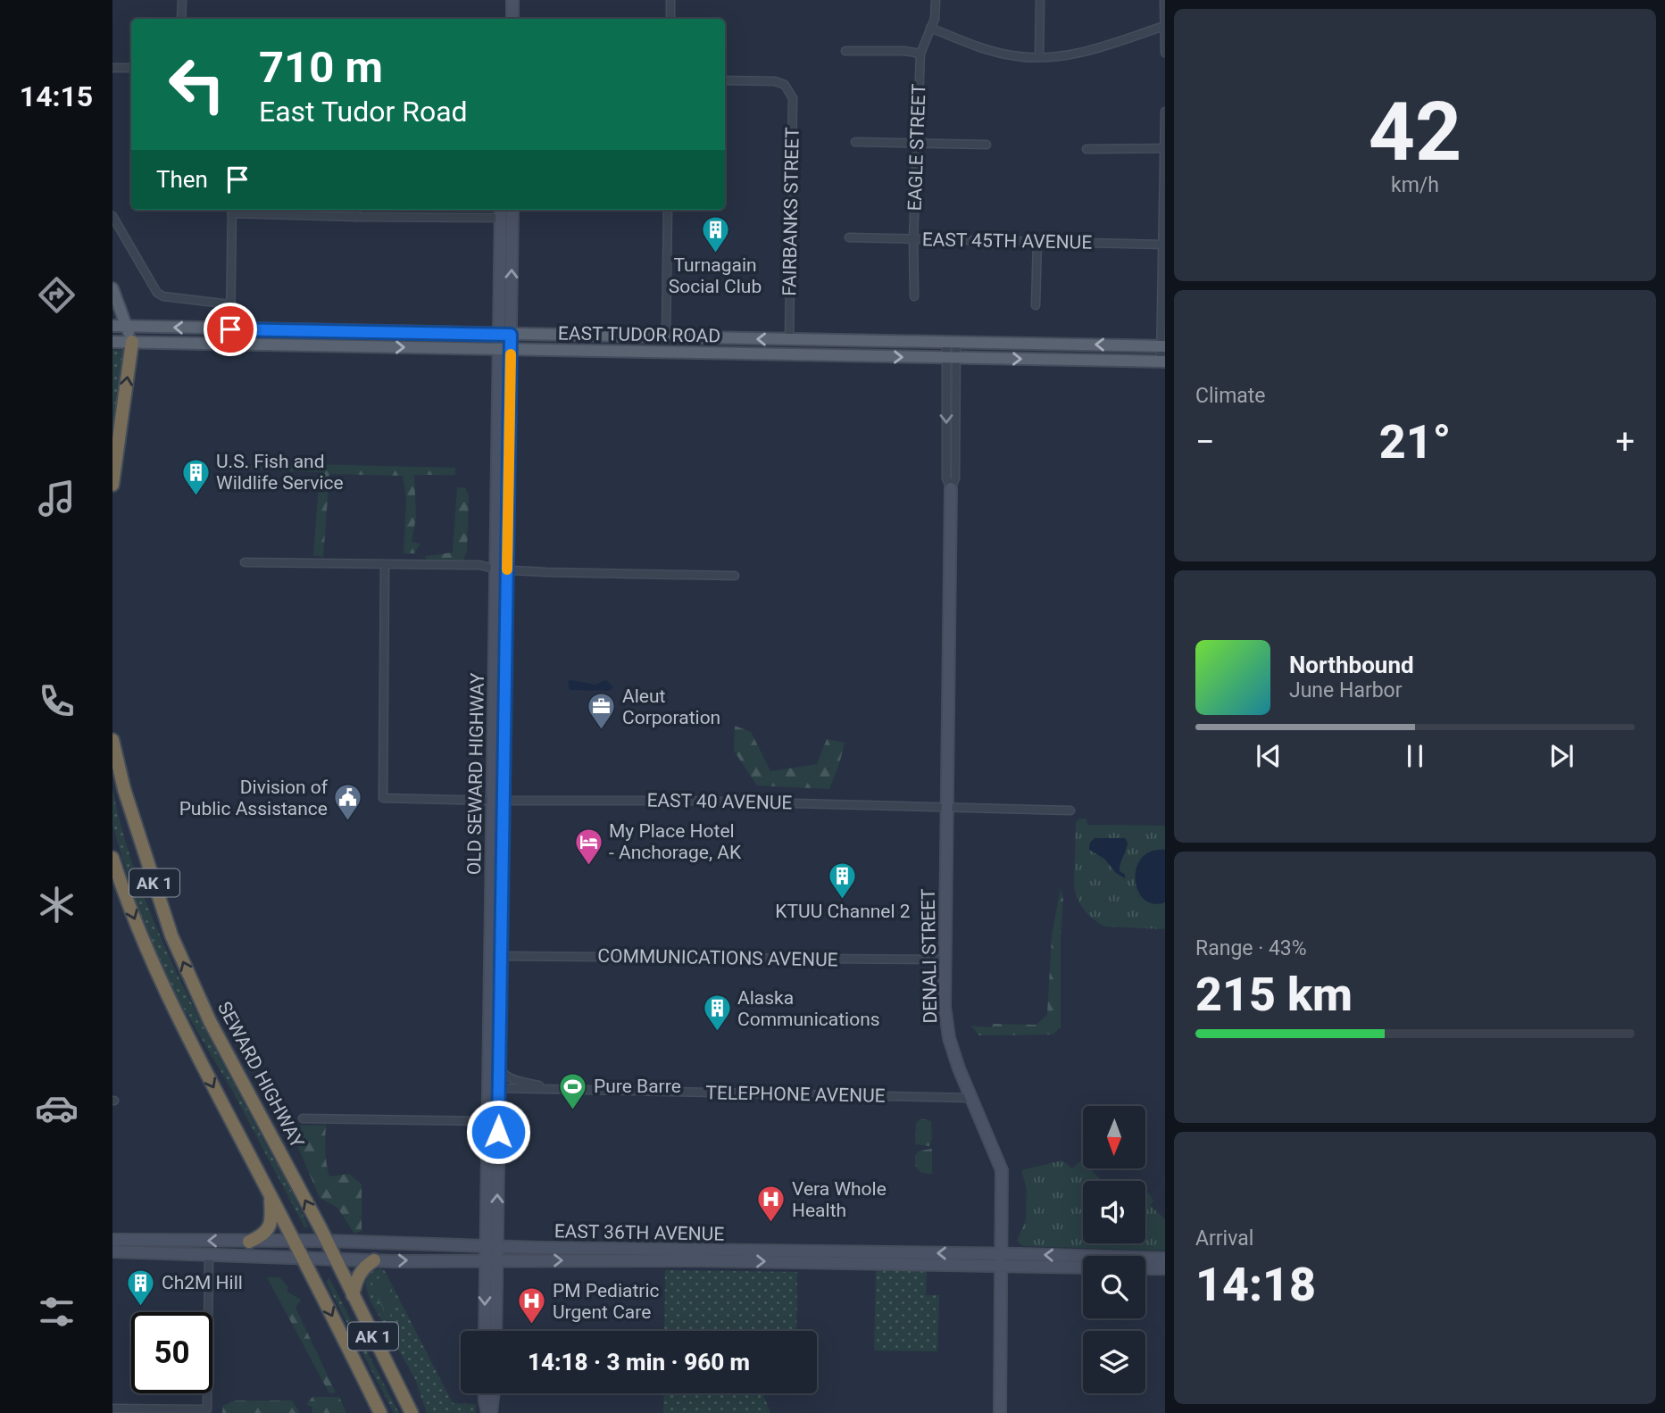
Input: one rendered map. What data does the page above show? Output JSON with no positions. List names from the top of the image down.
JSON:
{
  "streets": {
    "highway": ["AK 1", "SEWARD HIGHWAY"],
    "main road": [
      "EAST TUDOR ROAD",
      "OLD SEWARD HIGHWAY",
      "DENALI STREET",
      "EAST 36TH AVENUE"
    ],
    "street": [
      "EAGLE STREET",
      "FAIRBANKS STREET",
      "EAST 45TH AVENUE",
      "EAST 40 AVENUE",
      "COMMUNICATIONS AVENUE",
      "TELEPHONE AVENUE"
    ]
  },
  "crossings": [
    ["EAGLE STREET", "EAST 45TH AVENUE"],
    ["FAIRBANKS STREET", "EAST TUDOR ROAD"],
    ["EAST TUDOR ROAD", "OLD SEWARD HIGHWAY"],
    ["EAST TUDOR ROAD", "DENALI STREET"],
    ["OLD SEWARD HIGHWAY", "EAST 40 AVENUE"],
    ["OLD SEWARD HIGHWAY", "COMMUNICATIONS AVENUE"],
    ["OLD SEWARD HIGHWAY", "TELEPHONE AVENUE"],
    ["OLD SEWARD HIGHWAY", "EAST 36TH AVENUE"],
    ["EAST 40 AVENUE", "DENALI STREET"],
    ["AK 1", "EAST 36TH AVENUE"],
    ["DENALI STREET", "COMMUNICATIONS AVENUE"],
    ["DENALI STREET", "TELEPHONE AVENUE"],
    ["DENALI STREET", "EAST 36TH AVENUE"],
    ["SEWARD HIGHWAY", "EAST 36TH AVENUE"]
  ],
  "places": {
    "building": [
      "Turnagain Social Club",
      "U.S. Fish and Wildlife Service",
      "KTUU Channel 2",
      "Alaska Communications",
      "Ch2M Hill"
    ],
    "office": ["Aleut Corporation"],
    "public building": ["Division of Public Assistance"],
    "hotel": ["My Place Hotel - Anchorage, AK"],
    "sports": ["Pure Barre"],
    "hospital": ["Vera Whole Health", "PM Pediatric Urgent Care"]
  },
  "north": "bottom",
  "page": {
    "tabs": "14:15",
    "tile": [
      ["42", "km/h"],
      "Climate",
      ["Range · 43%", "215 km"],
      ["Arrival", "14:18"]
    ],
    "turn": ["710 m", "East Tudor Road"],
    "then": "Then",
    "heat": ["−", "21°", "+"],
    "song": ["Northbound", "June Harbor"],
    "limit": "50",
    "trip": "14:18 · 3 min · 960 m"
  }
}
